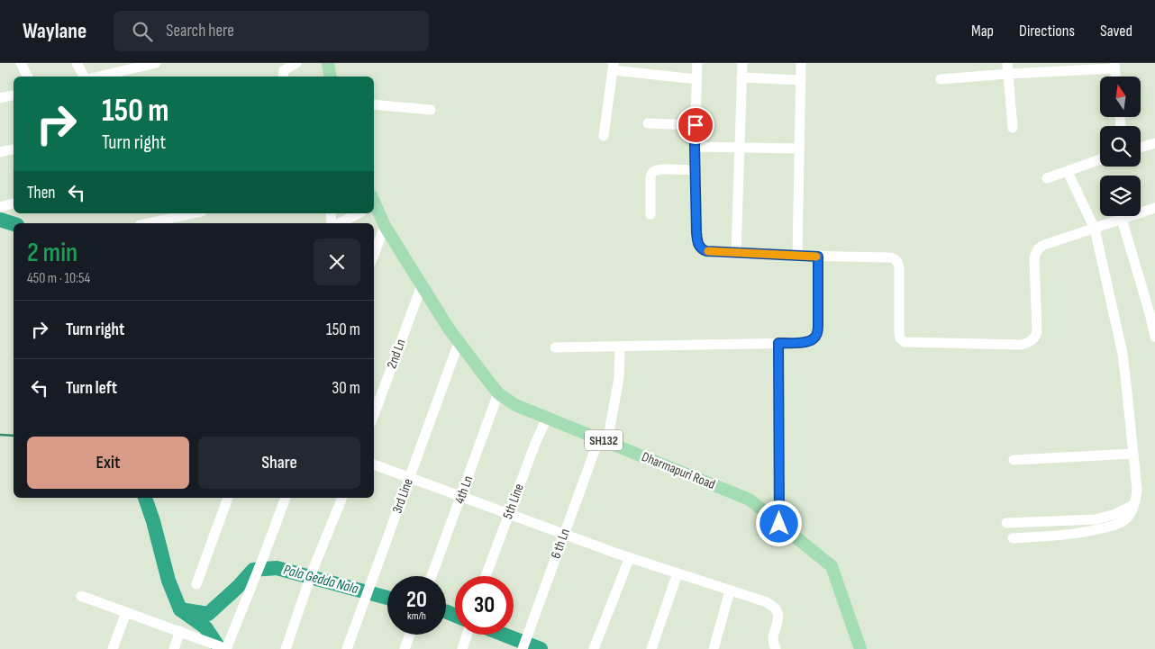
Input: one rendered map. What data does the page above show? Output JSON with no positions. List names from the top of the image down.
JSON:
{
  "streets": {
    "main road": ["SH132", "Dharmapuri Road"],
    "street": [
      "2nd Ln",
      "4th Ln",
      "3rd Line",
      "5th Line",
      "6 th Ln"
    ]
  },
  "crossings": [
    ["2nd Ln", "Dharmapuri Road"],
    ["Dharmapuri Road", "4th Ln"],
    ["Dharmapuri Road", "3rd Line"],
    ["Dharmapuri Road", "5th Line"],
    ["Dharmapuri Road", "6 th Ln"]
  ],
  "water": ["Pala Gedda Nala"],
  "north": "top",
  "page": {
    "header": "Waylane",
    "search": "Search here",
    "nav": ["Map", "Directions", "Saved"],
    "turn": ["150 m", "Turn right"],
    "then": "Then",
    "heading": ["2 min", "450 m · 10:54"],
    "list": [
      {
        "name": "Turn right",
        "value": "150 m"
      },
      {
        "name": "Turn left",
        "value": "30 m"
      }
    ],
    "buttons": ["Exit", "Share"],
    "speed": "20 km/h",
    "limit": "30"
  }
}
